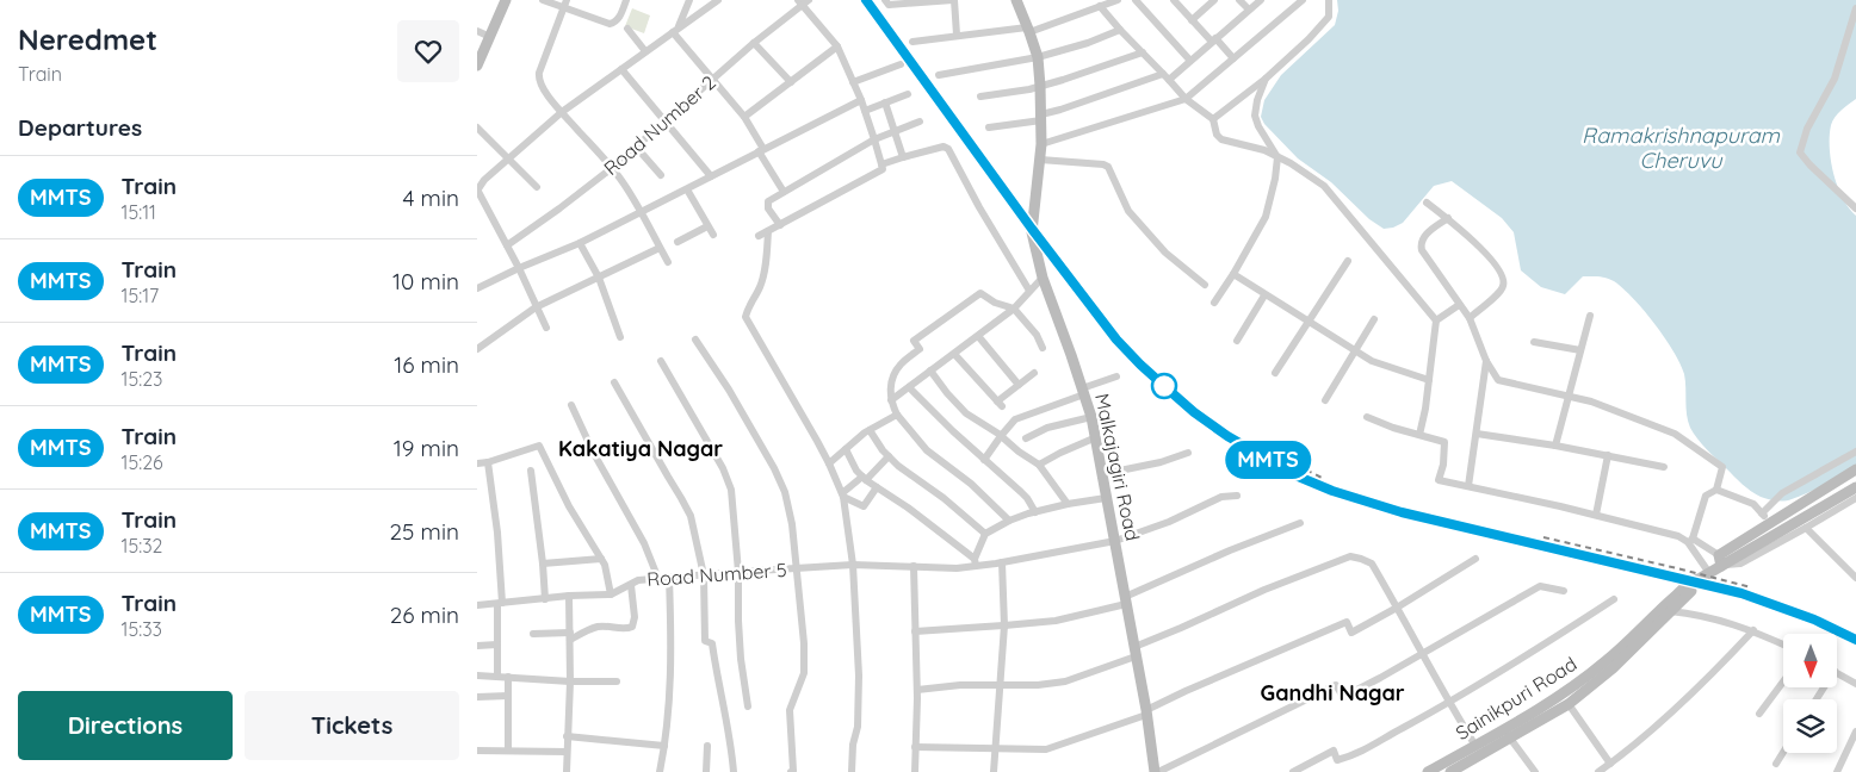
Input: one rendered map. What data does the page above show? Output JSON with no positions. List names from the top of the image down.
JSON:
{
  "streets": {
    "main road": ["Malkajagiri Road", "Sainikpuri Road"],
    "street": ["Road Number 2", "Road Number 5"]
  },
  "crossings": [
    ["Malkajagiri Road", "Road Number 5"]
  ],
  "districts": ["Kakatiya Nagar", "Gandhi Nagar"],
  "water": ["Ramakrishnapuram Cheruvu"],
  "north": "bottom",
  "page": {
    "heading": [
      ["Neredmet", "Train"],
      "Departures"
    ],
    "on_map": "MMTS",
    "list": [
      {
        "mark": "MMTS",
        "name": "Train",
        "note": "15:11",
        "value": "4 min"
      },
      {
        "mark": "MMTS",
        "name": "Train",
        "note": "15:17",
        "value": "10 min"
      },
      {
        "mark": "MMTS",
        "name": "Train",
        "note": "15:23",
        "value": "16 min"
      },
      {
        "mark": "MMTS",
        "name": "Train",
        "note": "15:26",
        "value": "19 min"
      },
      {
        "mark": "MMTS",
        "name": "Train",
        "note": "15:32",
        "value": "25 min"
      },
      {
        "mark": "MMTS",
        "name": "Train",
        "note": "15:33",
        "value": "26 min"
      }
    ],
    "buttons": ["Directions", "Tickets"]
  }
}
